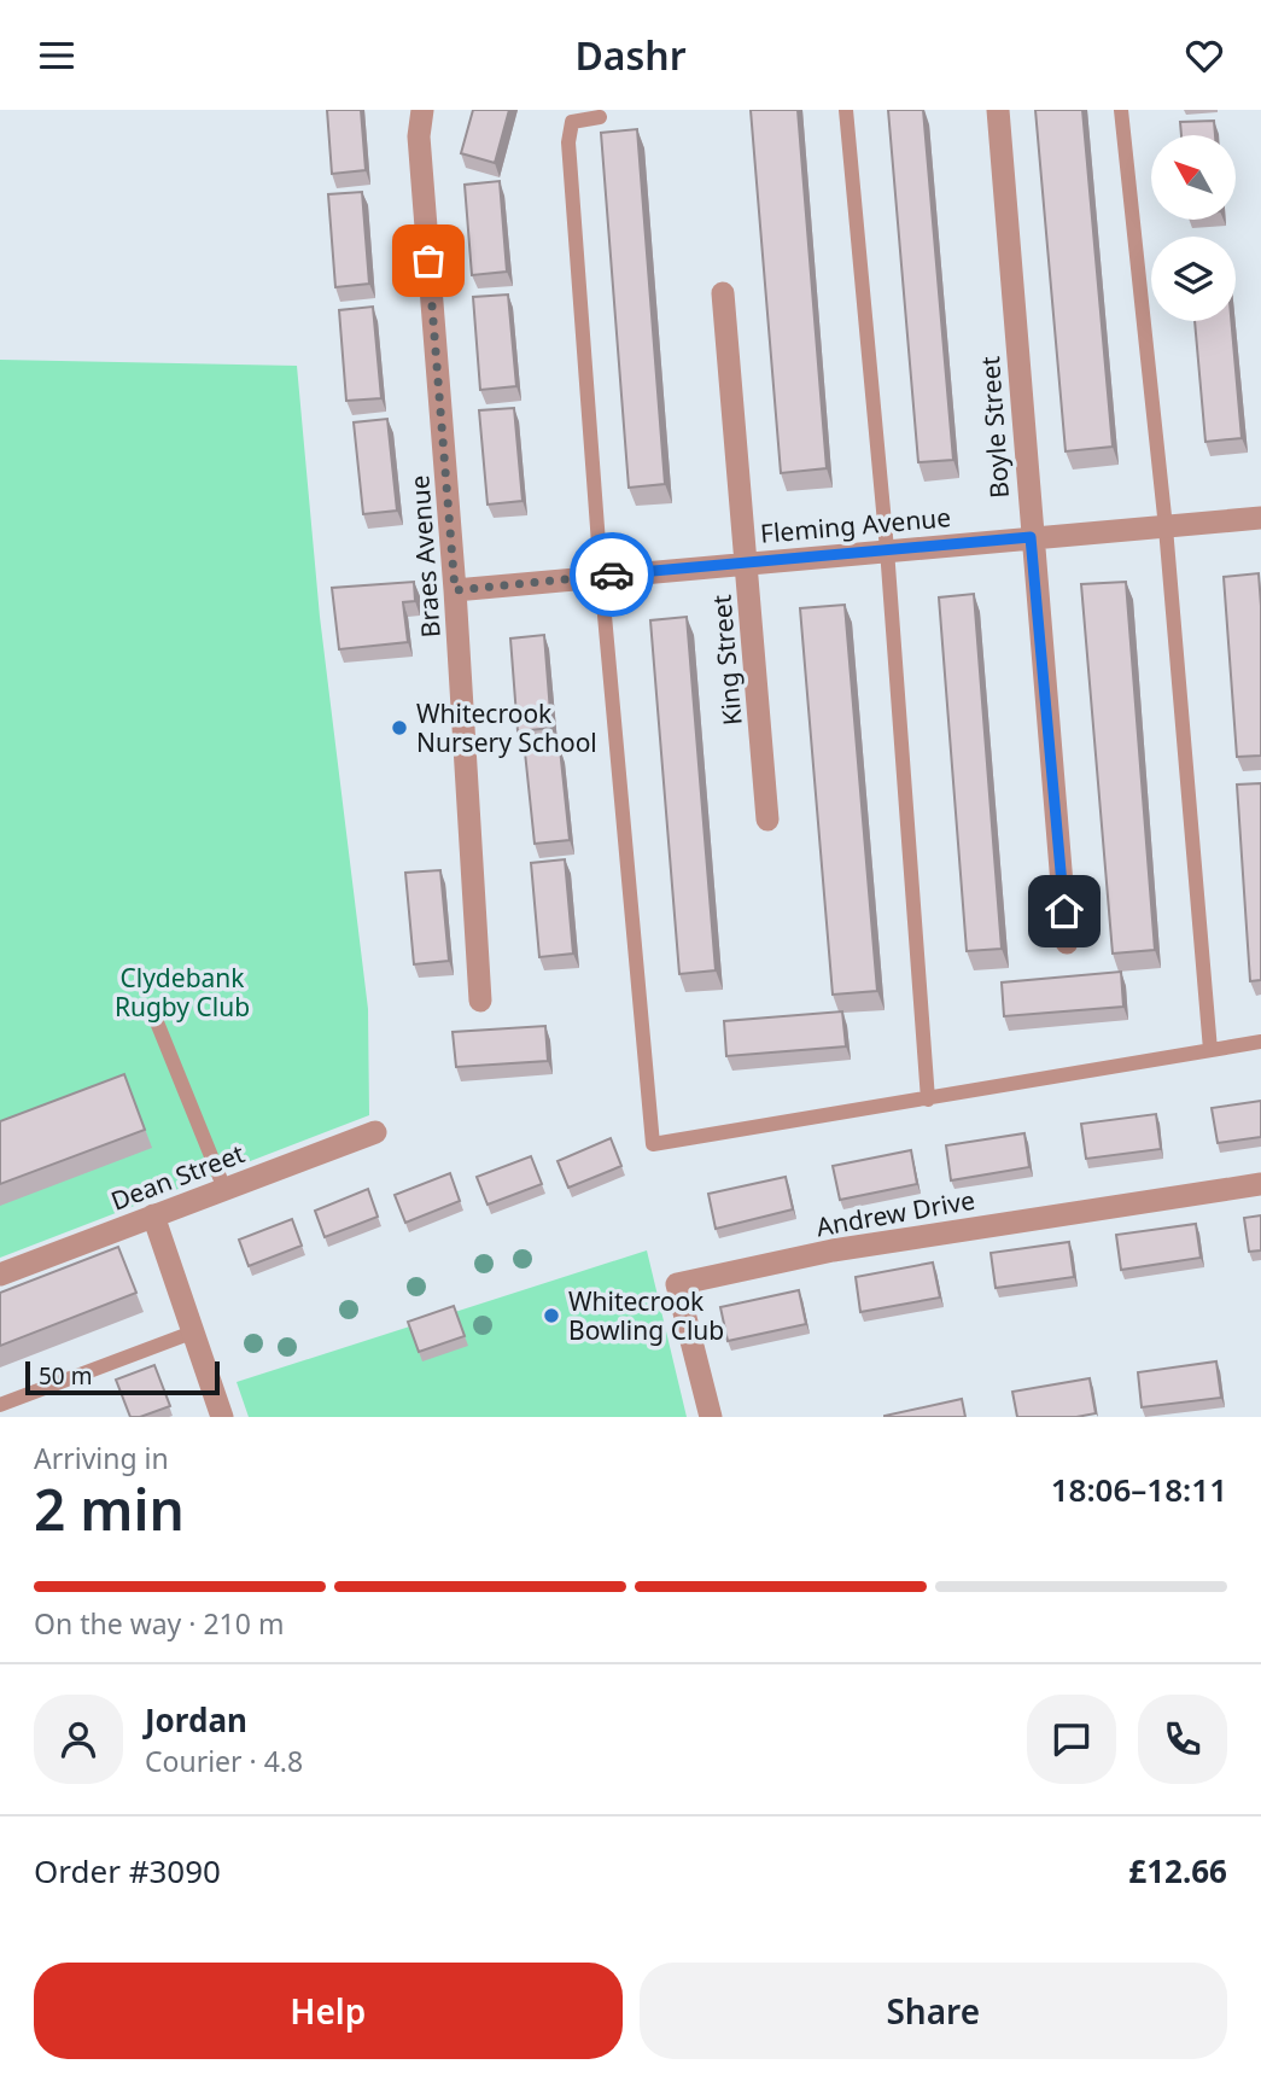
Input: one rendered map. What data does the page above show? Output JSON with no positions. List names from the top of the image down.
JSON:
{
  "streets": {
    "street": [
      "Boyle Street",
      "Fleming Avenue",
      "Braes Avenue",
      "King Street",
      "Dean Street",
      "Andrew Drive"
    ]
  },
  "crossings": [
    ["Boyle Street", "Fleming Avenue"],
    ["Fleming Avenue", "Braes Avenue"],
    ["Fleming Avenue", "King Street"]
  ],
  "parks": ["Clydebank Rugby Club"],
  "places": ["Whitecrook Nursery School", "Whitecrook Bowling Club"],
  "scale_bar": "50 m",
  "north": "top left",
  "page": {
    "header": "Dashr",
    "scale": "50 m",
    "heading": ["2 min", "Arriving in", "18:06–18:11"],
    "panel": [
      "Jordan",
      "Courier · 4.8",
      "Order #3090",
      "£12.66"
    ],
    "bar": "On the way · 210 m",
    "buttons": ["Help", "Share"]
  }
}
